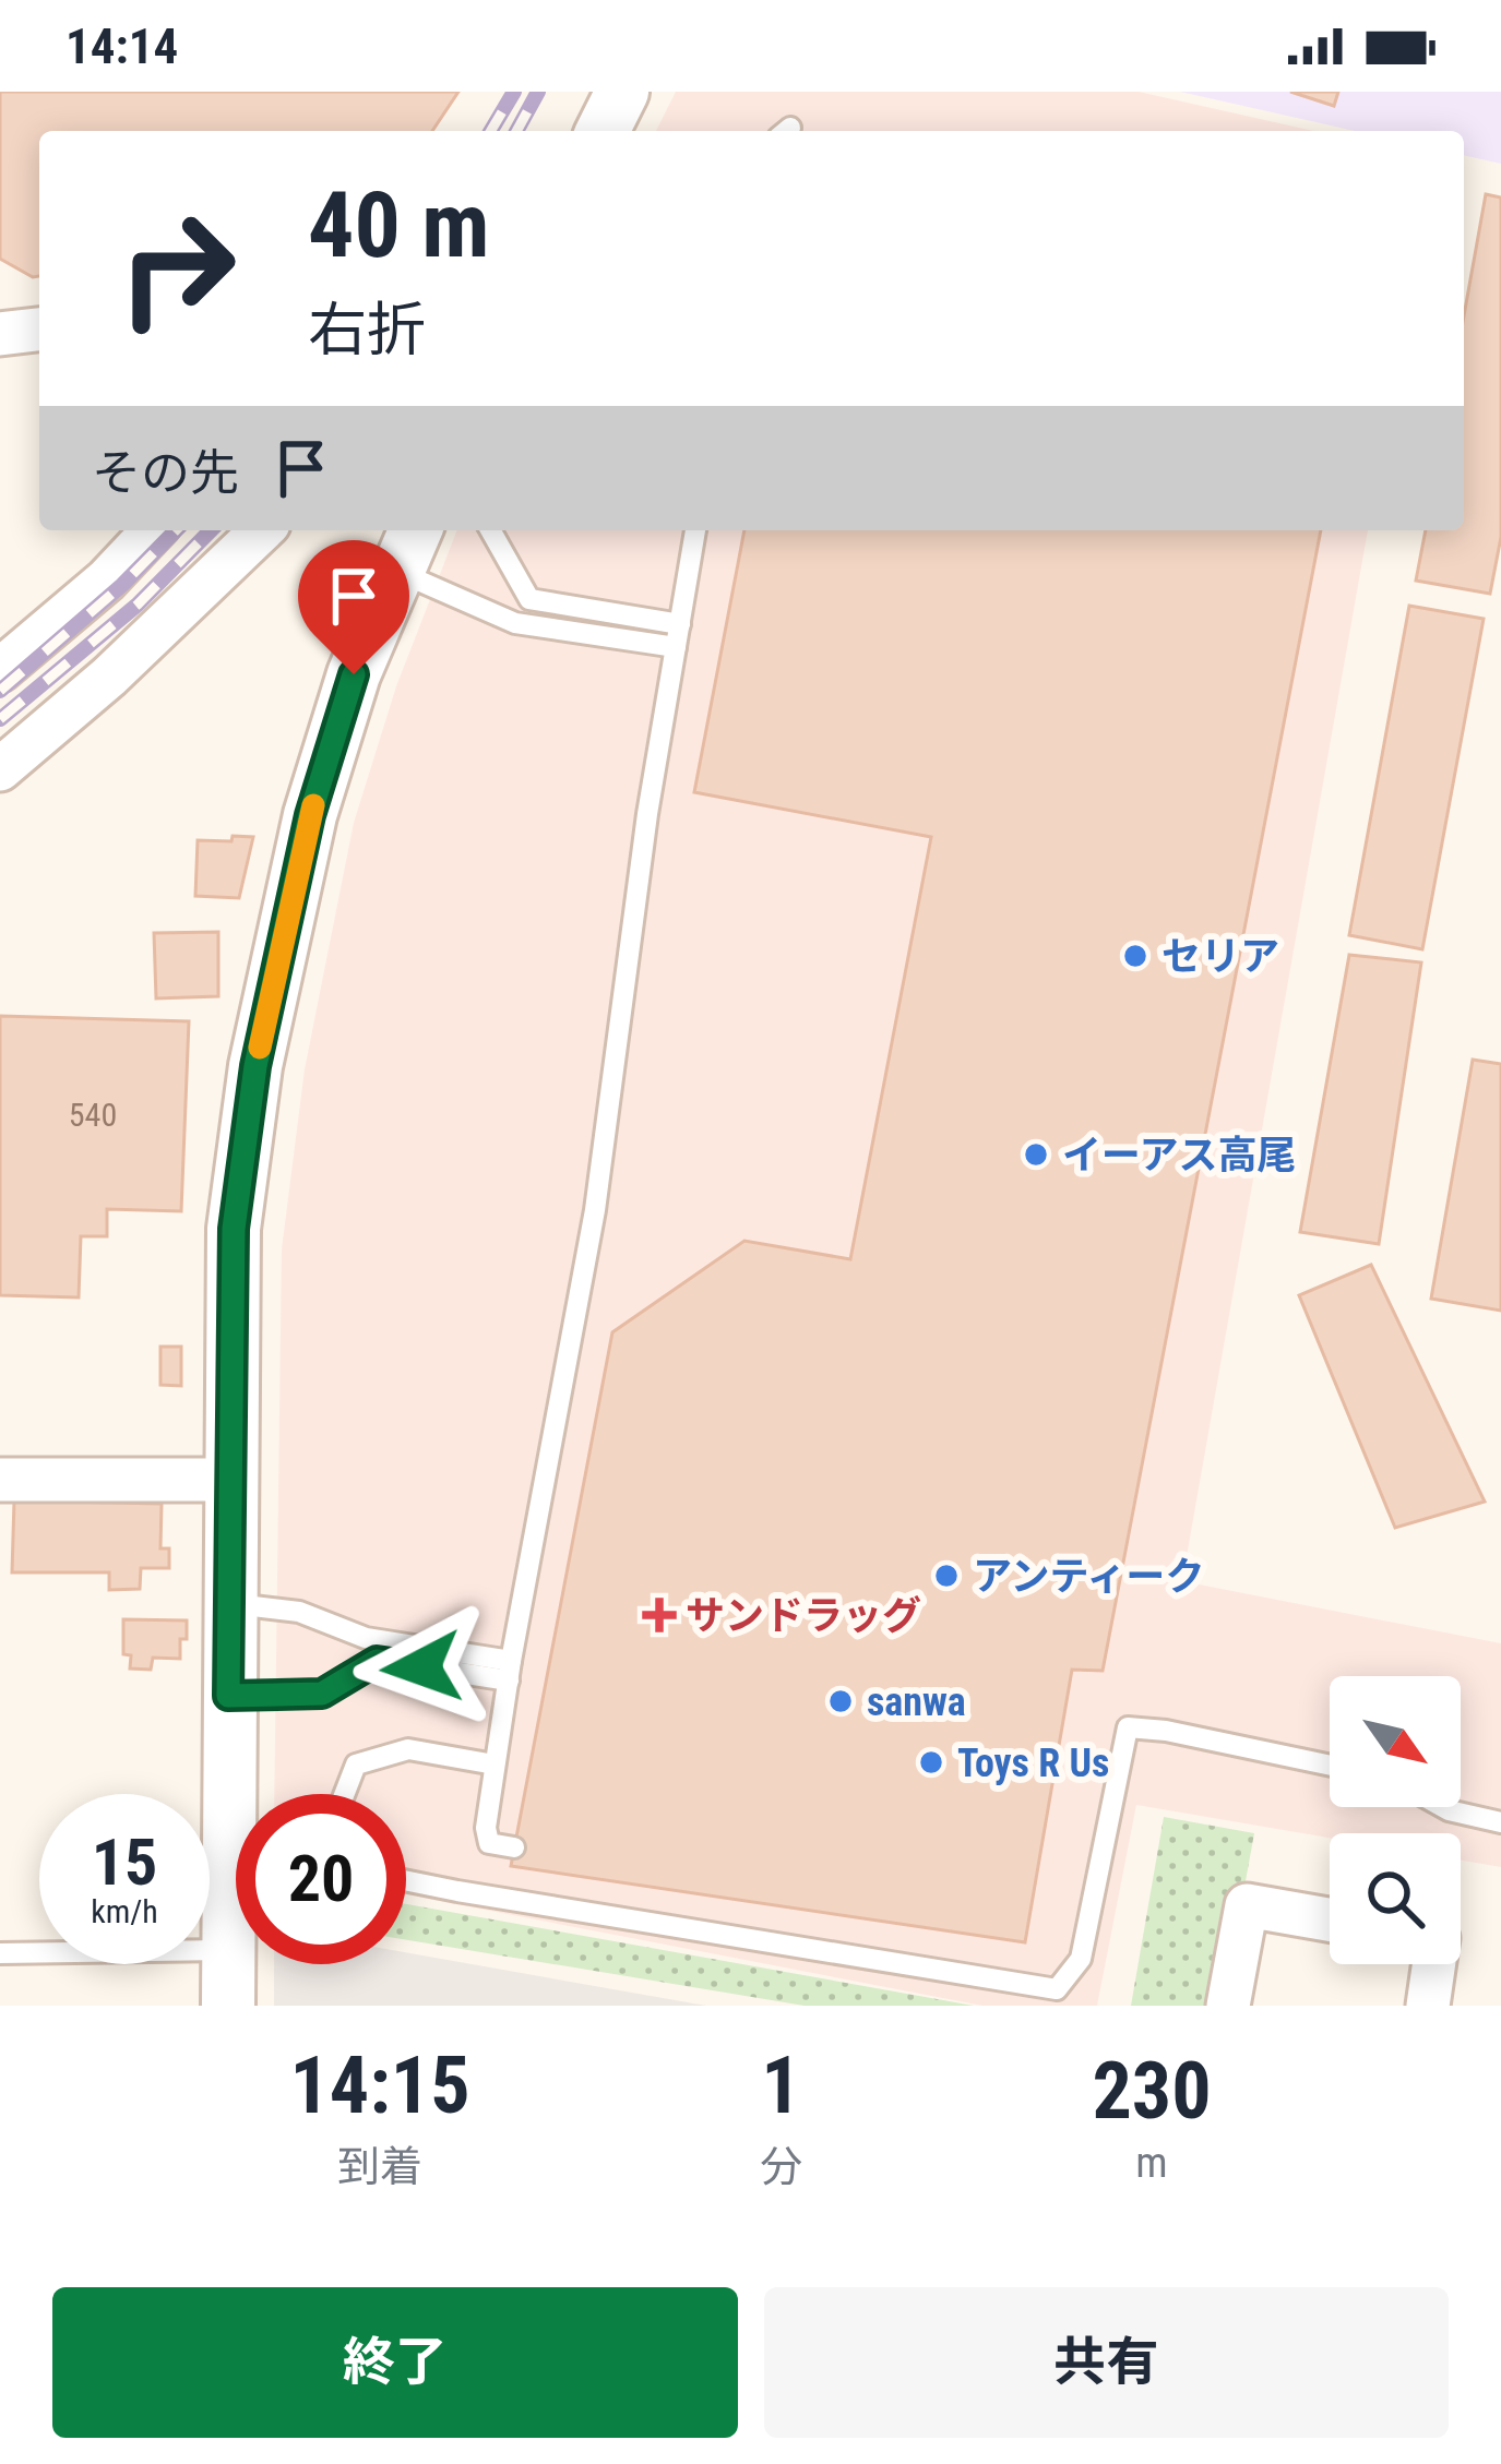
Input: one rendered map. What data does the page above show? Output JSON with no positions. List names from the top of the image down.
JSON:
{
  "places": {
    "other": [
      "セリア",
      "イーアス高尾",
      "アンティーク",
      "sanwa",
      "Toys R Us"
    ],
    "health": ["サンドラッグ"]
  },
  "house_numbers": ["540"],
  "north": "bottom right",
  "page": {
    "status": "14:14",
    "turn": ["40 m", "右折"],
    "then": "その先",
    "speed": "15 km/h",
    "limit": "20",
    "eta": [
      "14:15",
      "到着",
      "1",
      "分",
      "230",
      "m"
    ],
    "buttons": ["終了", "共有"]
  }
}
